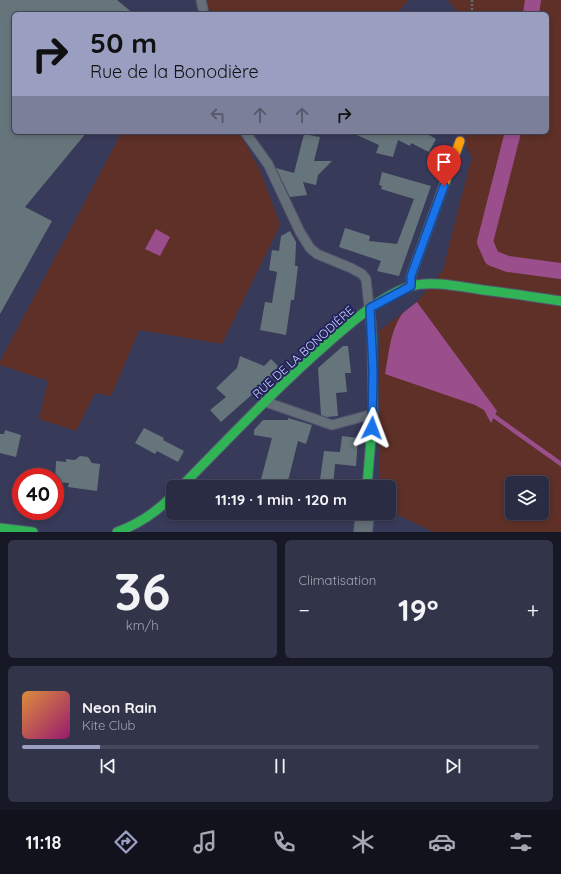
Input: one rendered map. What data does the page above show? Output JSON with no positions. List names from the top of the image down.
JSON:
{
  "streets": {
    "street": ["RUE DE LA BONODIÈRE"]
  },
  "page": {
    "turn": ["50 m", "Rue de la Bonodière"],
    "limit": "40",
    "trip": "11:19 · 1 min · 120 m",
    "tile": [
      ["36", "km/h"],
      "Climatisation"
    ],
    "heat": ["−", "19°", "+"],
    "song": ["Neon Rain", "Kite Club"],
    "tabs": "11:18"
  }
}
